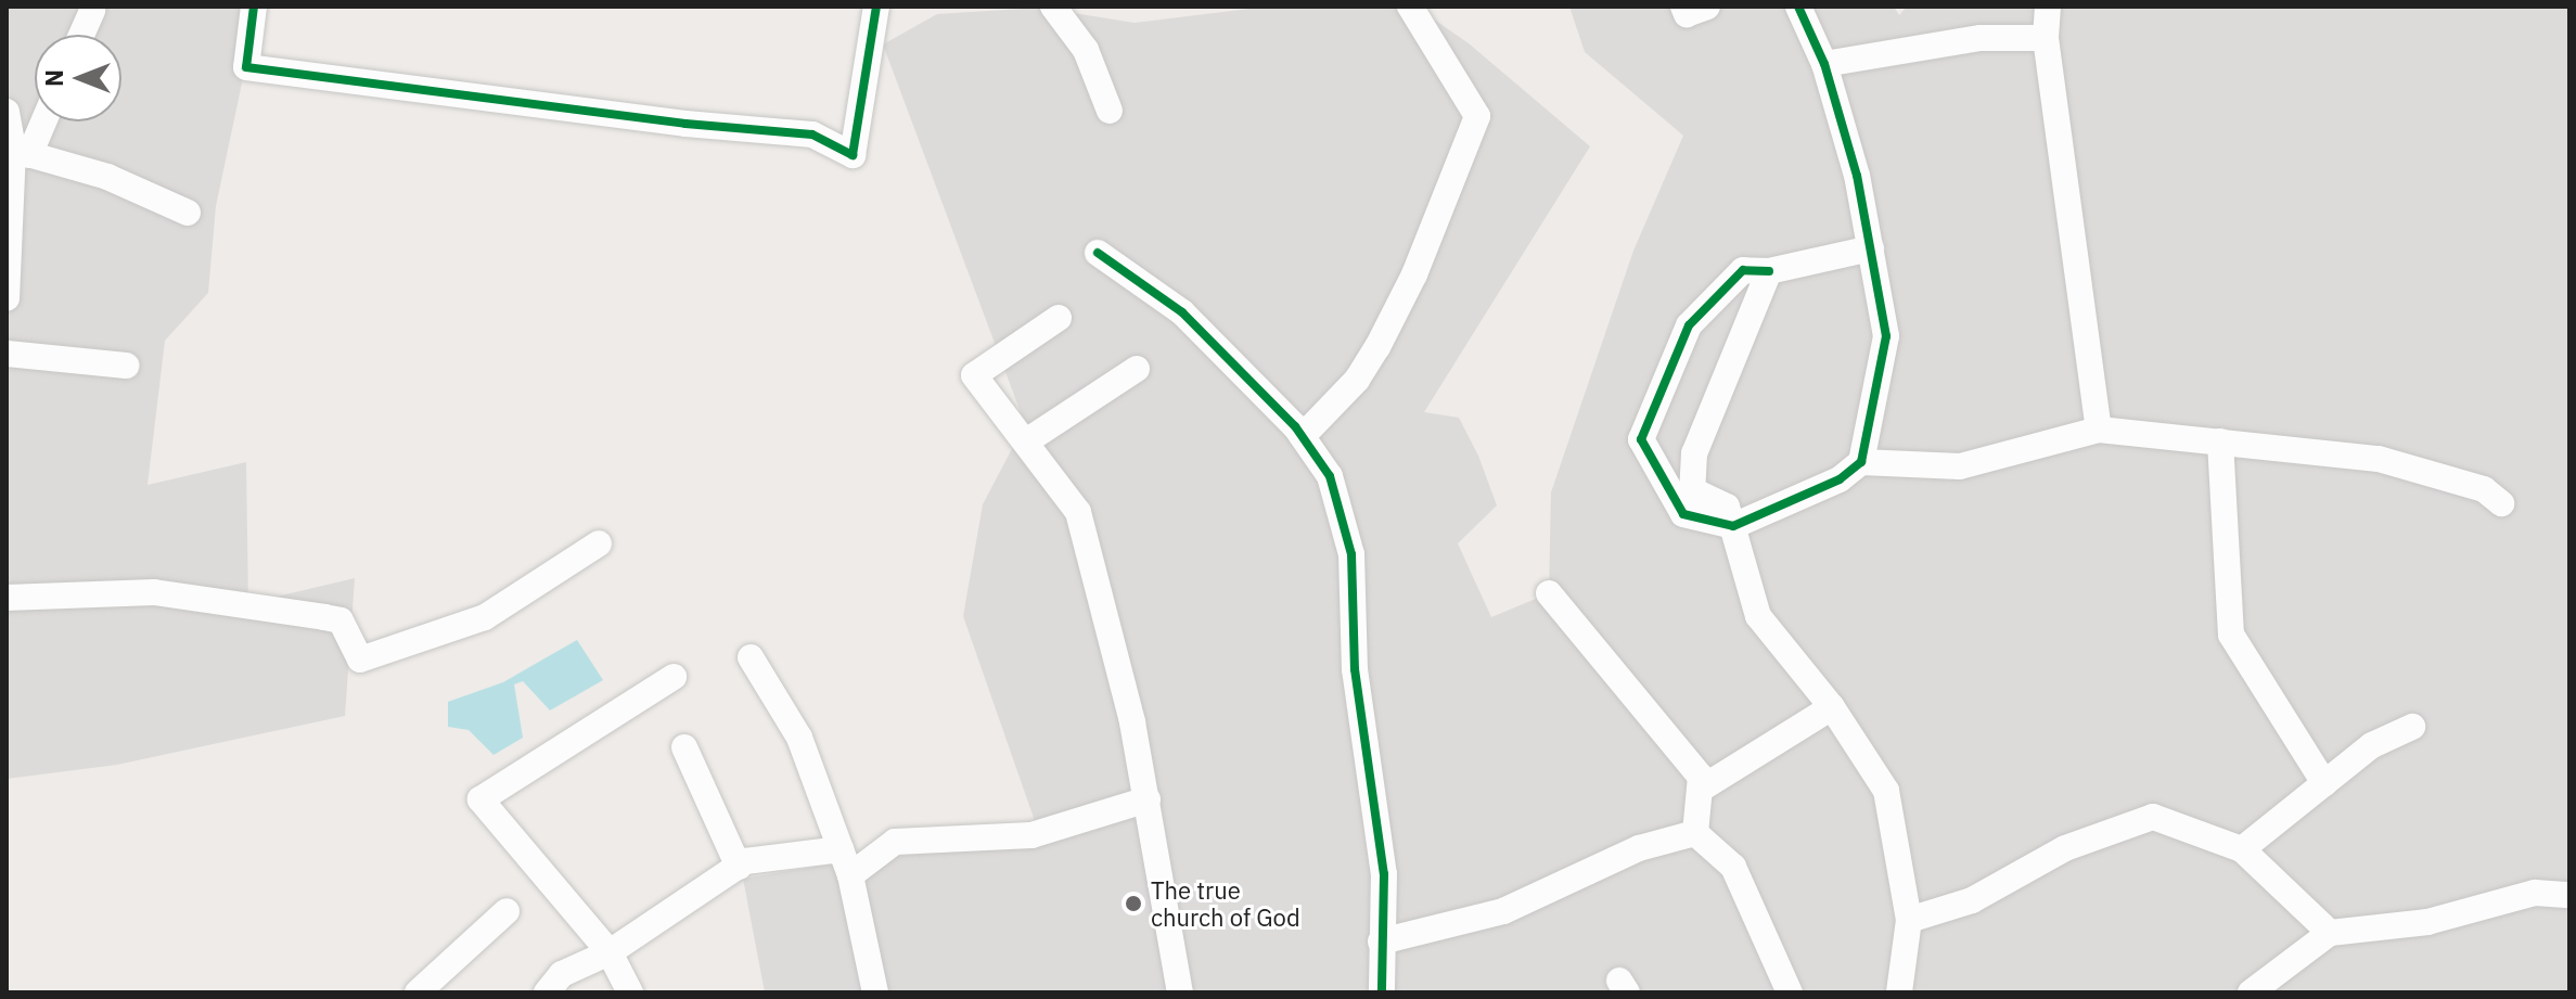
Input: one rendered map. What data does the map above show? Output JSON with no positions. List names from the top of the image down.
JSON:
{
  "places": ["The true church of God"],
  "north": "left"
}
